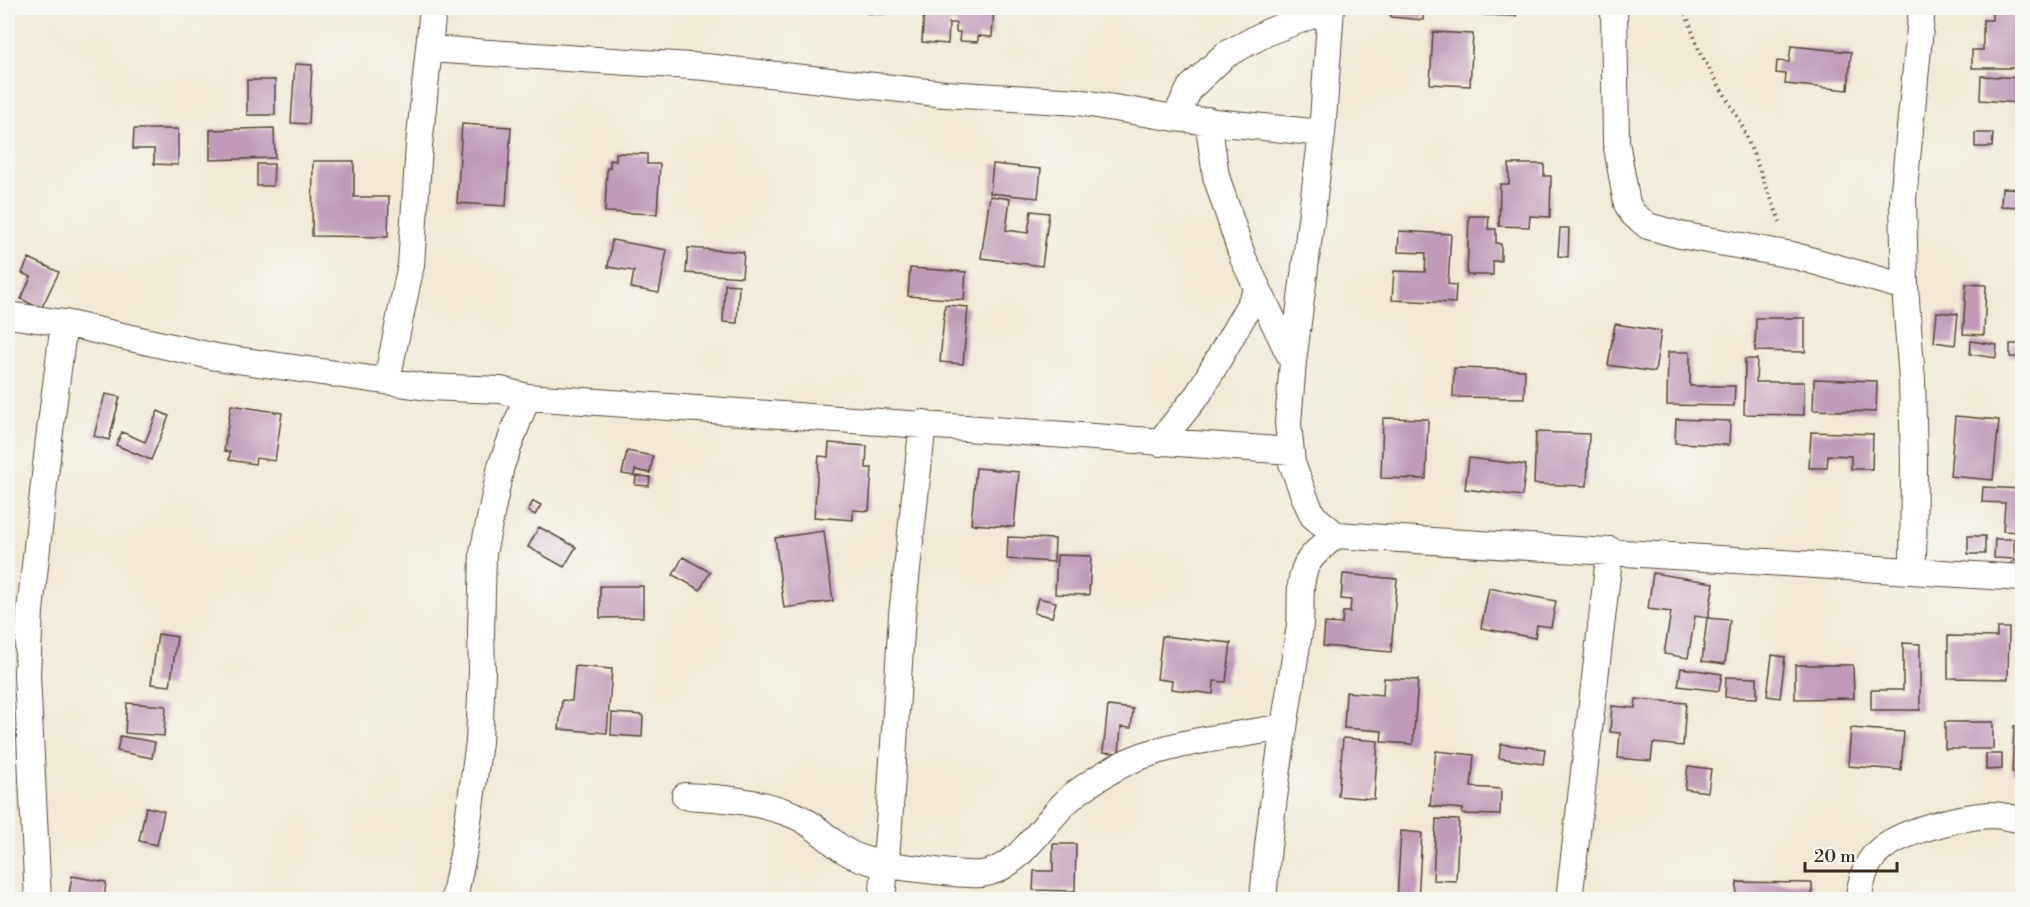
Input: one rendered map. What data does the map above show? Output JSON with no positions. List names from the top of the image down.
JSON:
{
  "scale_bar": "20 m"
}
